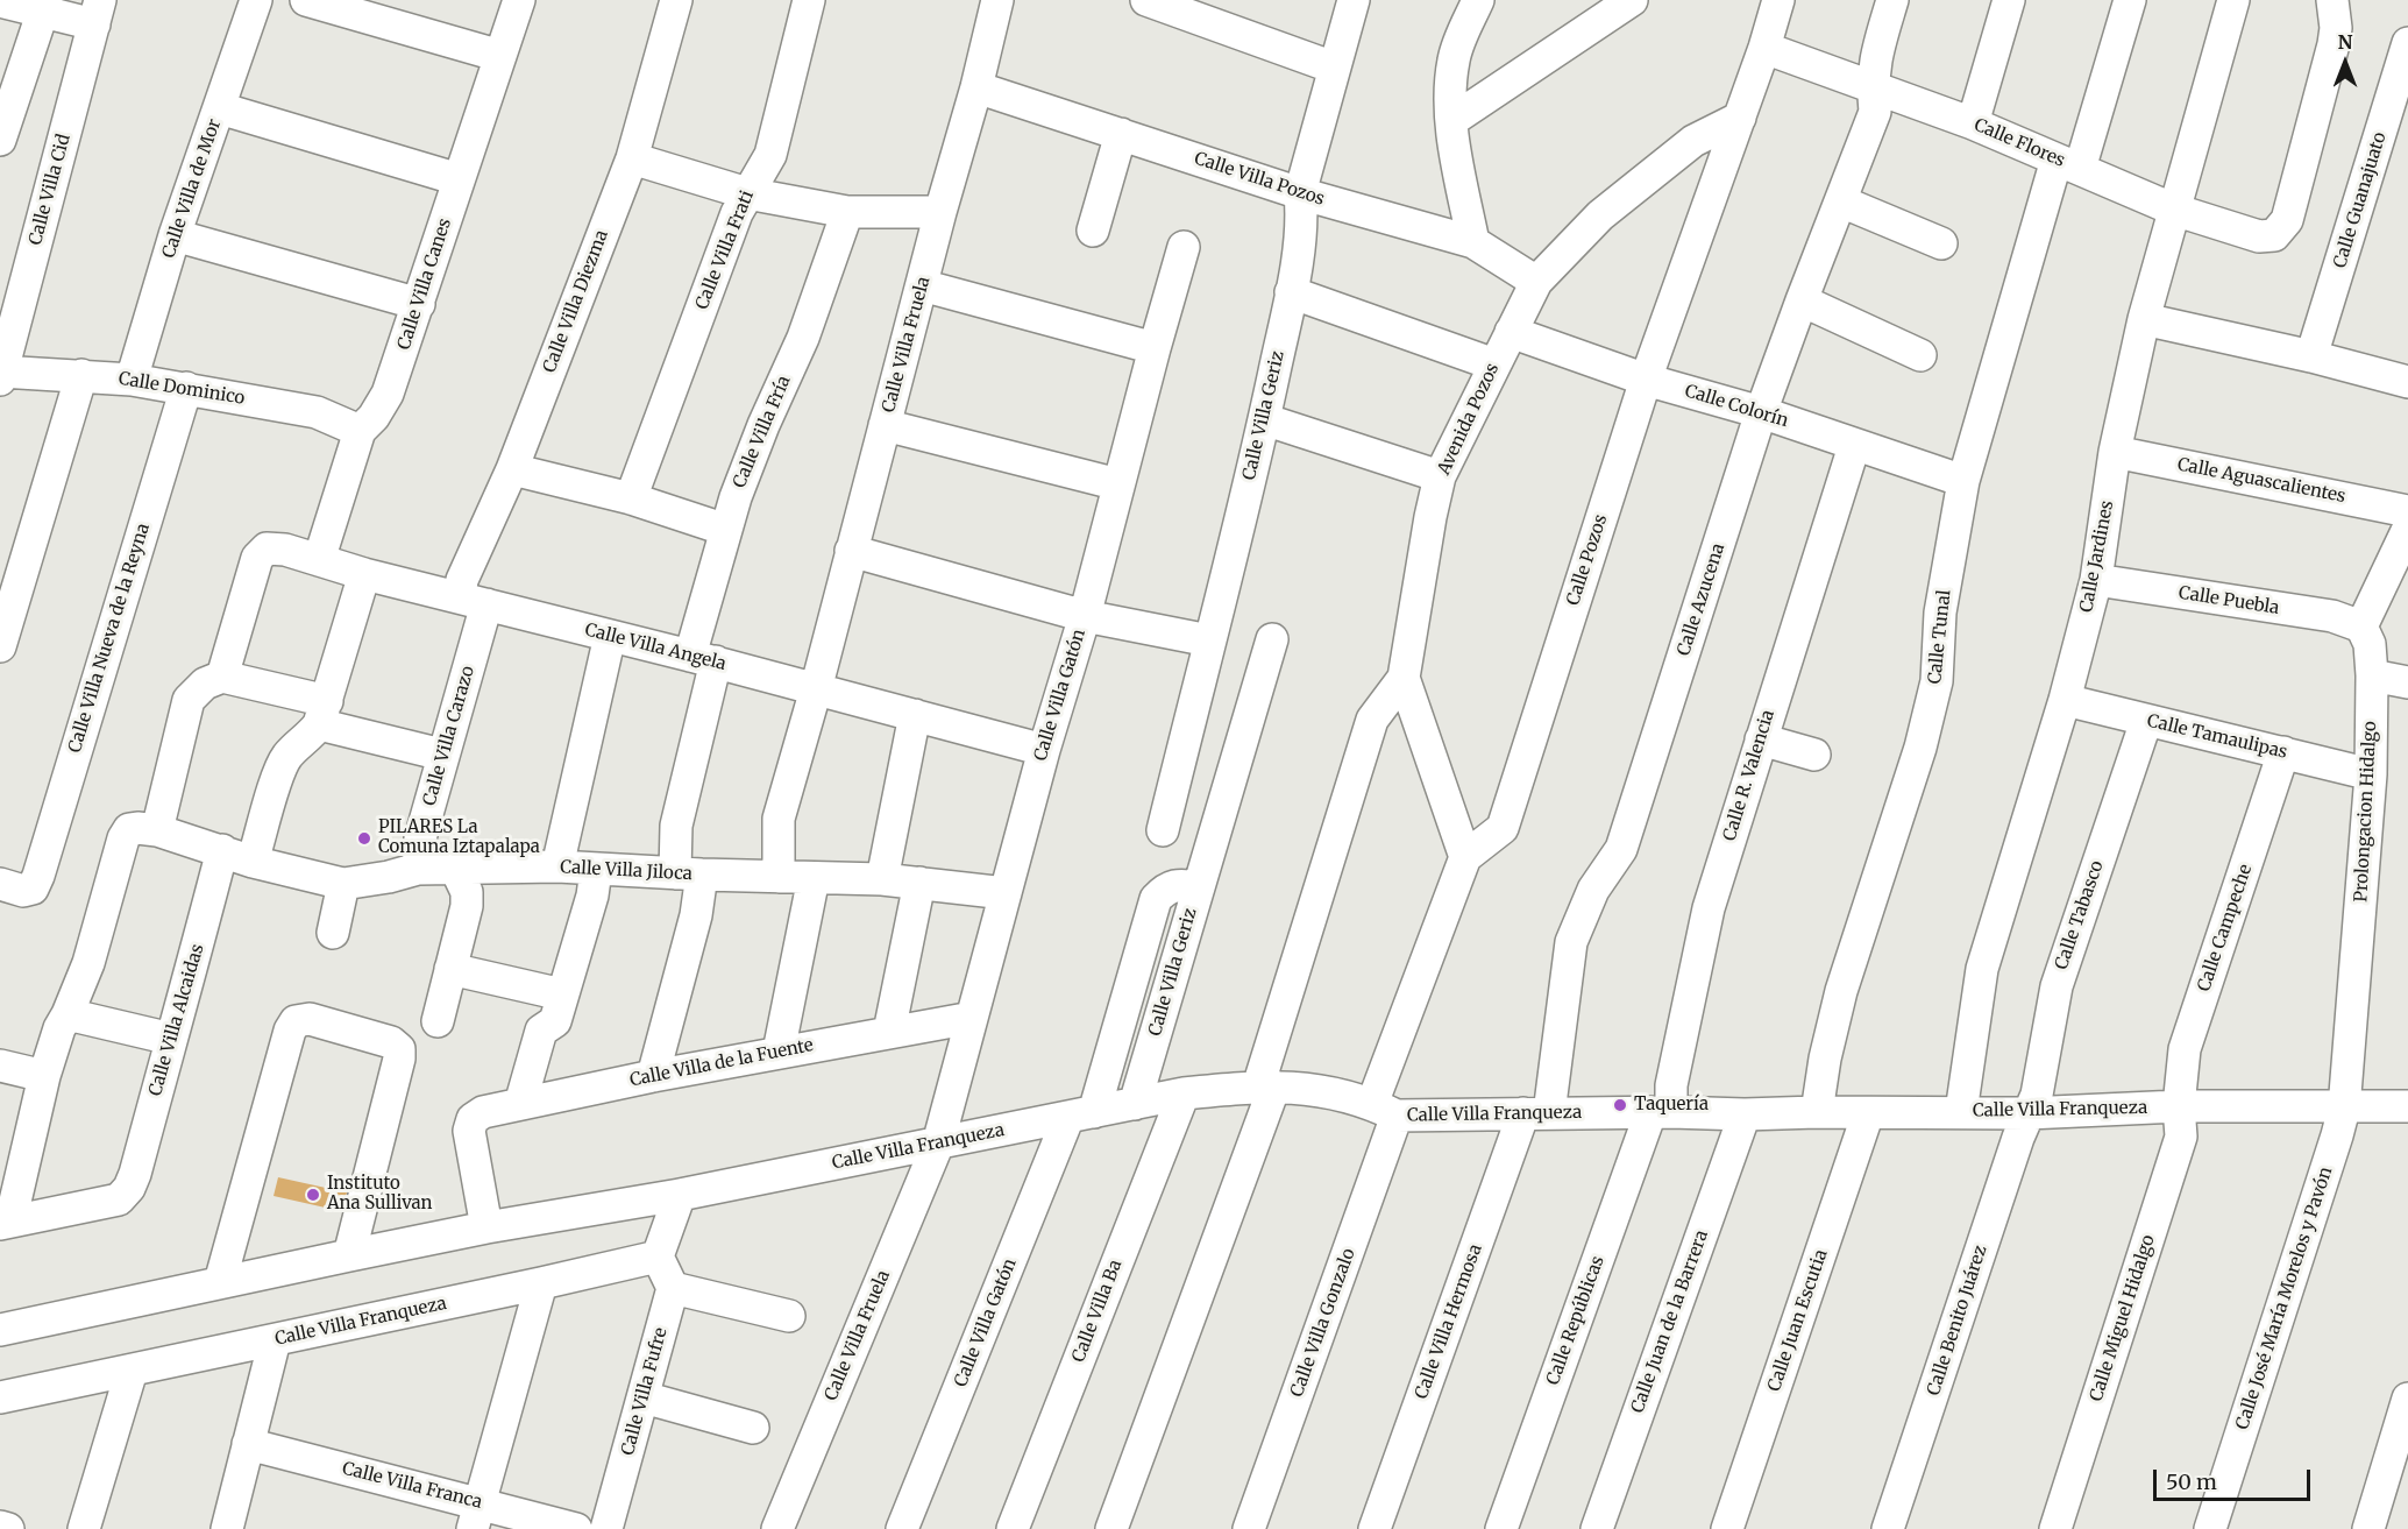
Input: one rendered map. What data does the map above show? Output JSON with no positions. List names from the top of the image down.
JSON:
{
  "streets": {
    "street": [
      "Calle Flores",
      "Calle Villa Pozos",
      "Calle Villa de Mor",
      "Calle Villa Cid",
      "Calle Guanajuato",
      "Calle Villa Frati",
      "Calle Villa Canes",
      "Calle Villa Diezma",
      "Calle Villa Fruela",
      "Calle Dominico",
      "Calle Colorín",
      "Calle Villa Geriz",
      "Avenida Pozos",
      "Calle Villa Fría",
      "Calle Aguascalientes",
      "Calle Jardines",
      "Calle Pozos",
      "Calle Azucena",
      "Calle Puebla",
      "Calle Tunal",
      "Calle Villa Nueva de la Reyna",
      "Calle Villa Angela",
      "Calle Villa Gatón",
      "Calle Villa Carazo",
      "Calle Tamaulipas",
      "Calle R. Valencia",
      "Prolongacion Hidalgo",
      "Calle Villa Jiloca",
      "Calle Tabasco",
      "Calle Campeche",
      "Calle Villa Alcaidas",
      "Calle Villa de la Fuente",
      "Calle Villa Franqueza",
      "Calle José María Morelos y Pavón",
      "Calle Villa Ba",
      "Calle Miguel Hidalgo",
      "Calle Repúblicas",
      "Calle Juan Escutia",
      "Calle Benito Juárez",
      "Calle Villa Hermosa",
      "Calle Juan de la Barrera",
      "Calle Villa Gonzalo",
      "Calle Villa Fufre",
      "Calle Villa Franca"
    ]
  },
  "crossings": [
    ["Calle Flores", "Calle Jardines"],
    ["Calle Flores", "Calle Pozos"],
    ["Calle Flores", "Calle Azucena"],
    ["Calle Flores", "Calle Tunal"],
    ["Calle Villa Pozos", "Calle Villa Fruela"],
    ["Calle Villa Pozos", "Calle Villa Geriz"],
    ["Calle Villa Pozos", "Avenida Pozos"],
    ["Calle Villa de Mor", "Calle Dominico"],
    ["Calle Villa Cid", "Calle Dominico"],
    ["Calle Villa Canes", "Calle Dominico"],
    ["Calle Villa Canes", "Calle Villa Angela"],
    ["Calle Villa Diezma", "Calle Villa Angela"],
    ["Calle Villa Diezma", "Calle Villa Carazo"],
    ["Calle Villa Fruela", "Calle Villa Angela"],
    ["Calle Villa Fruela", "Calle Villa Gatón"],
    ["Calle Villa Fruela", "Calle Villa Jiloca"],
    ["Calle Villa Fruela", "Calle Villa Franqueza"],
    ["Calle Dominico", "Calle Villa Nueva de la Reyna"],
    ["Calle Colorín", "Avenida Pozos"],
    ["Calle Colorín", "Calle Pozos"],
    ["Calle Colorín", "Calle Azucena"],
    ["Calle Colorín", "Calle Tunal"],
    ["Calle Colorín", "Calle R. Valencia"],
    ["Calle Villa Geriz", "Calle Villa Gatón"],
    ["Calle Villa Geriz", "Calle Villa Franqueza"],
    ["Avenida Pozos", "Calle Pozos"],
    ["Calle Villa Fría", "Calle Villa Angela"],
    ["Calle Villa Fría", "Calle Villa Jiloca"],
    ["Calle Villa Fría", "Calle Villa de la Fuente"],
    ["Calle Aguascalientes", "Calle Jardines"],
    ["Calle Jardines", "Calle Puebla"],
    ["Calle Jardines", "Calle Tamaulipas"],
    ["Calle Jardines", "Calle Villa Franqueza"],
    ["Calle Azucena", "Calle Villa Franqueza"],
    ["Calle Azucena", "Calle Villa Hermosa"],
    ["Calle Puebla", "Prolongacion Hidalgo"],
    ["Calle Tunal", "Calle Villa Franqueza"],
    ["Calle Villa Angela", "Calle Villa Gatón"],
    ["Calle Villa Angela", "Calle Villa Carazo"],
    ["Calle Villa Gatón", "Calle Villa Jiloca"],
    ["Calle Villa Gatón", "Calle Villa de la Fuente"],
    ["Calle Villa Gatón", "Calle Villa Franqueza"],
    ["Calle Villa Carazo", "Calle Villa Jiloca"],
    ["Calle Tamaulipas", "Prolongacion Hidalgo"],
    ["Calle Tamaulipas", "Calle Tabasco"],
    ["Calle Tamaulipas", "Calle Campeche"],
    ["Calle R. Valencia", "Calle Villa Franqueza"],
    ["Calle R. Valencia", "Calle Repúblicas"],
    ["Prolongacion Hidalgo", "Calle Villa Franqueza"],
    ["Prolongacion Hidalgo", "Calle José María Morelos y Pavón"],
    ["Calle Villa Jiloca", "Calle Villa Alcaidas"],
    ["Calle Tabasco", "Calle Villa Franqueza"],
    ["Calle Tabasco", "Calle Benito Juárez"],
    ["Calle Campeche", "Calle Villa Franqueza"],
    ["Calle Campeche", "Calle Miguel Hidalgo"],
    ["Calle Villa de la Fuente", "Calle Villa Franqueza"],
    ["Calle Villa Franqueza", "Calle José María Morelos y Pavón"],
    ["Calle Villa Franqueza", "Calle Villa Ba"],
    ["Calle Villa Franqueza", "Calle Miguel Hidalgo"],
    ["Calle Villa Franqueza", "Calle Repúblicas"],
    ["Calle Villa Franqueza", "Calle Juan Escutia"],
    ["Calle Villa Franqueza", "Calle Benito Juárez"],
    ["Calle Villa Franqueza", "Calle Villa Hermosa"],
    ["Calle Villa Franqueza", "Calle Juan de la Barrera"],
    ["Calle Villa Franqueza", "Calle Villa Gonzalo"]
  ],
  "places": ["PILARES La Comuna Iztapalapa", "Taquería", "Instituto Ana Sullivan"],
  "scale_bar": "50 m",
  "north": "top"
}
